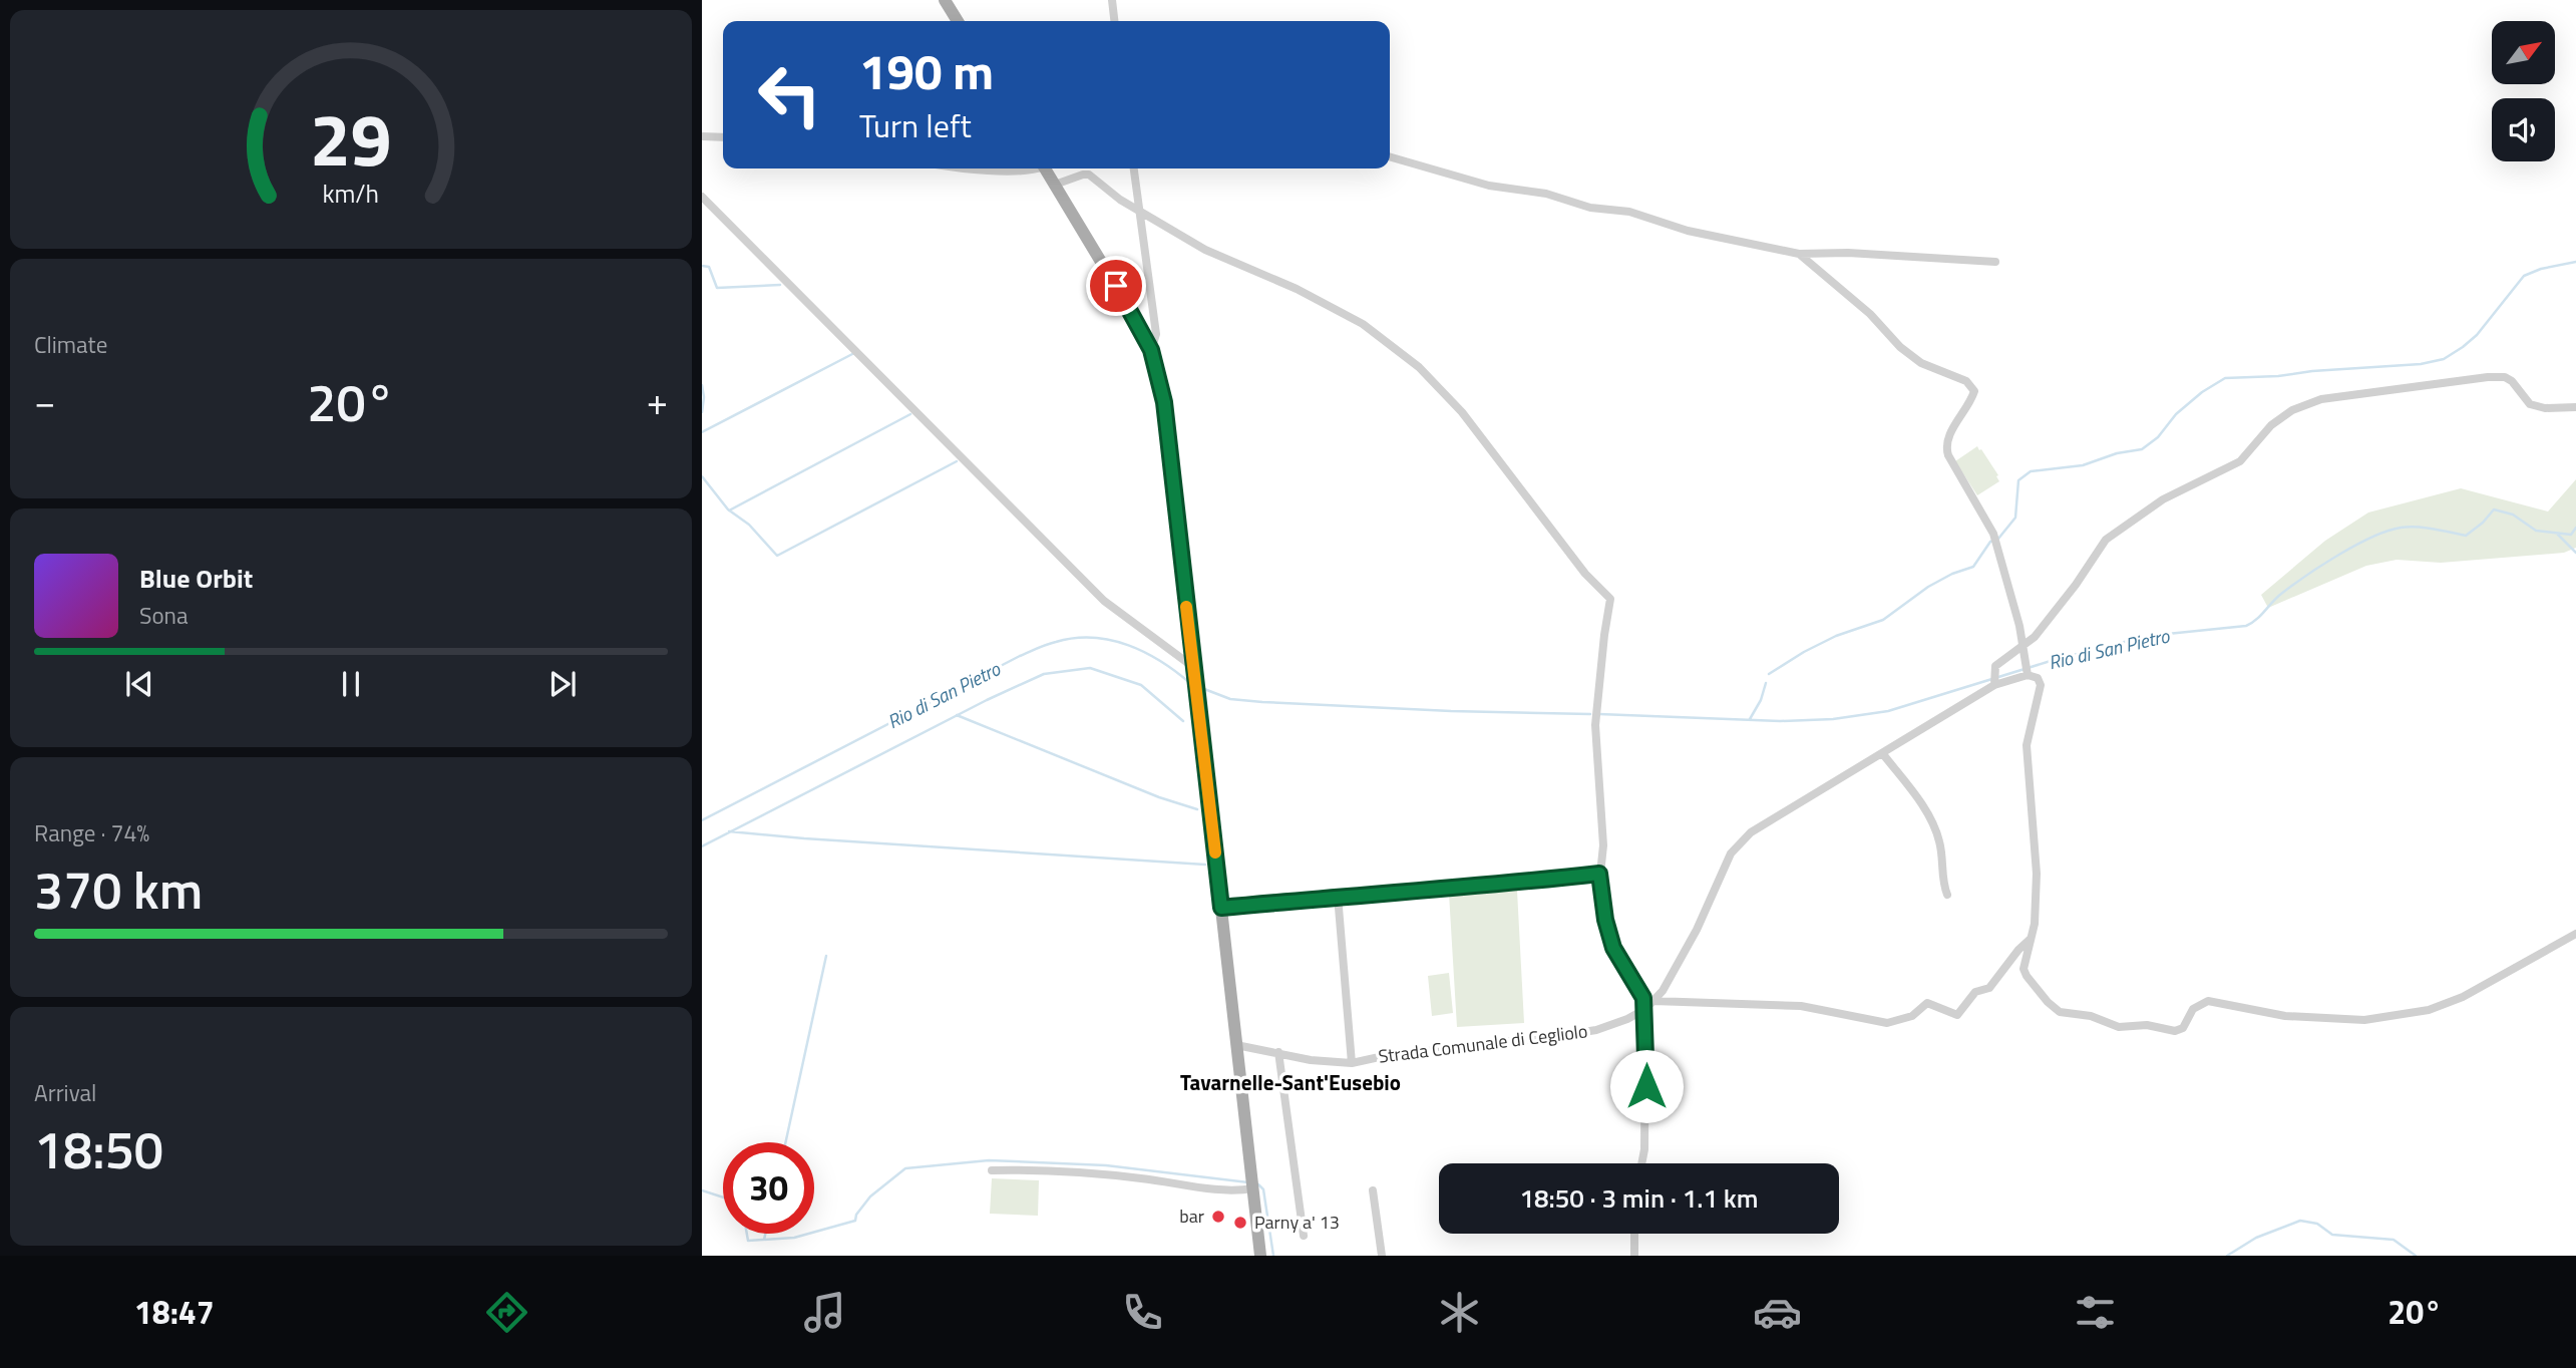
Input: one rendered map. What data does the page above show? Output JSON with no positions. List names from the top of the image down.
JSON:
{
  "streets": {
    "street": ["Strada Comunale di Cegliolo"]
  },
  "districts": ["Tavarnelle-Sant'Eusebio"],
  "water": ["Rio di San Pietro"],
  "places": ["bar", "Parny a' 13"],
  "north": "top right",
  "page": {
    "turn": ["190 m", "Turn left"],
    "tile": [
      "Climate",
      ["Range · 74%", "370 km"],
      ["Arrival", "18:50"]
    ],
    "heat": ["−", "20°", "+"],
    "song": ["Blue Orbit", "Sona"],
    "limit": "30",
    "trip": "18:50 · 3 min · 1.1 km",
    "tabs": ["18:47", "20°"],
    "gauge": ["29", "km/h"]
  }
}
